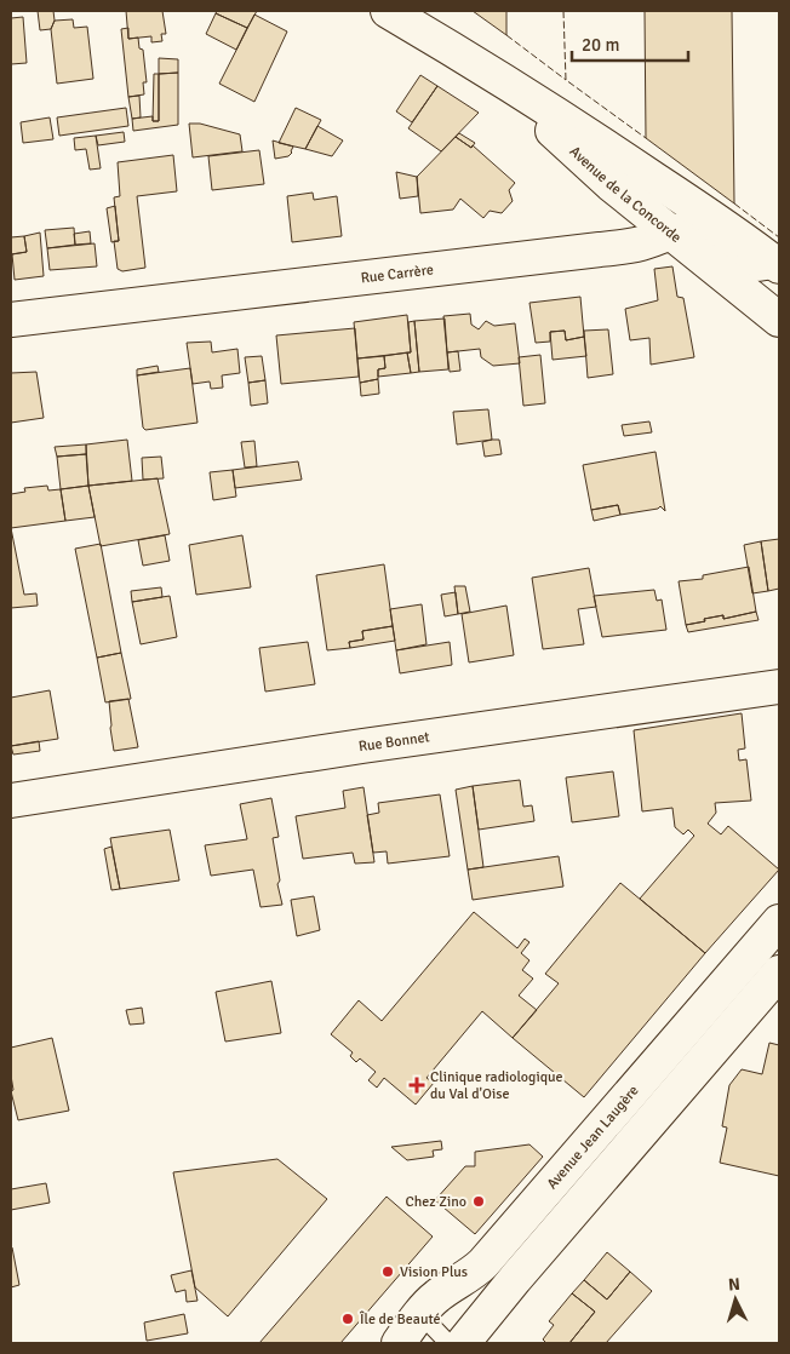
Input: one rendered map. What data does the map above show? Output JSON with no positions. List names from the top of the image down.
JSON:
{
  "streets": {
    "street": [
      "Avenue de la Concorde",
      "Rue Carrère",
      "Rue Bonnet",
      "Avenue Jean Laugère"
    ]
  },
  "crossings": [
    ["Avenue de la Concorde", "Rue Carrère"]
  ],
  "places": {
    "health": ["Clinique radiologique du Val d'Oise"],
    "other": ["Chez Zino", "Vision Plus", "Île de Beauté"]
  },
  "scale_bar": "20 m",
  "north": "top"
}
